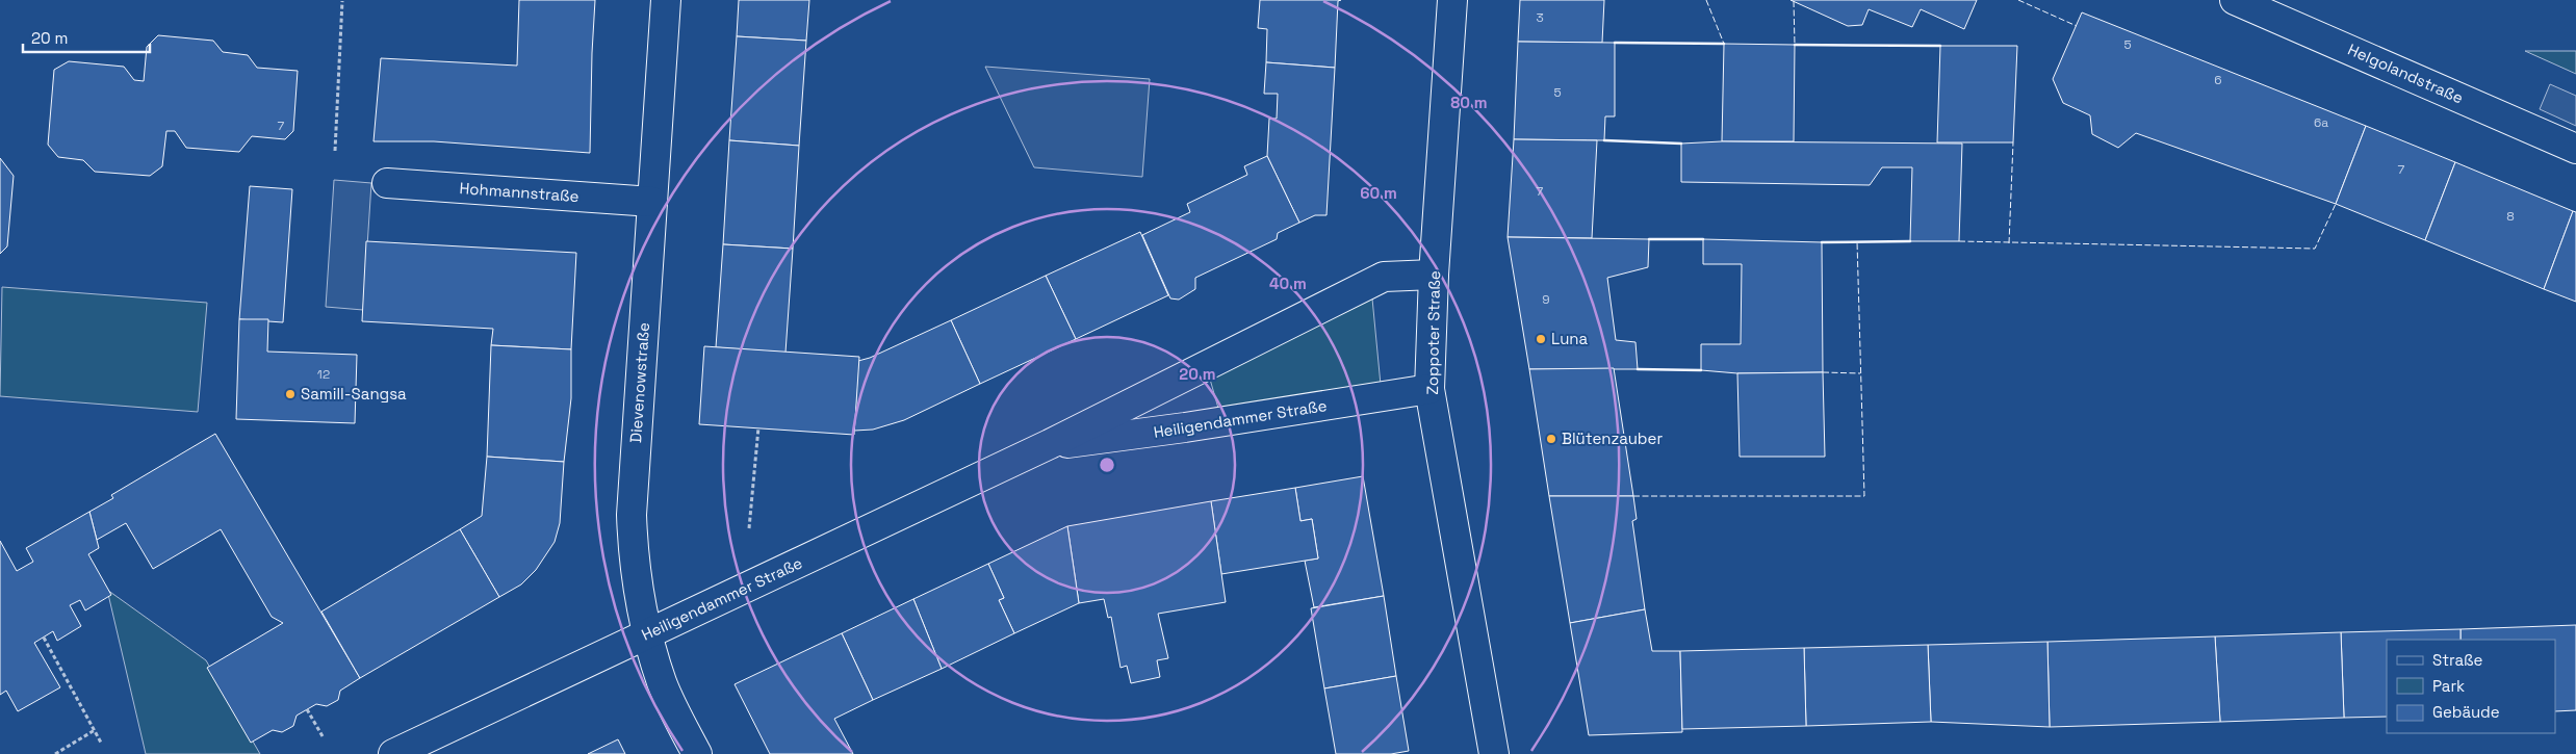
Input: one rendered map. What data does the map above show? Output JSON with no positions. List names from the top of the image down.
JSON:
{
  "streets": {
    "street": [
      "Helgolandstraße",
      "Hohmannstraße",
      "Zoppoter Straße",
      "Dievenowstraße",
      "Heiligendammer Straße"
    ]
  },
  "crossings": [
    ["Hohmannstraße", "Dievenowstraße"],
    ["Zoppoter Straße", "Heiligendammer Straße"],
    ["Dievenowstraße", "Heiligendammer Straße"]
  ],
  "places": ["Luna", "Samill-Sangsa", "Blütenzauber"],
  "house_numbers": [
    "3",
    "5",
    "6",
    "5",
    "6a",
    "7",
    "7",
    "7",
    "8",
    "9",
    "12"
  ],
  "legend": ["Straße", "Park", "Gebäude"],
  "scale_bar": "20 m",
  "rings": [
    "80 m",
    "60 m",
    "40 m",
    "20 m"
  ]
}
